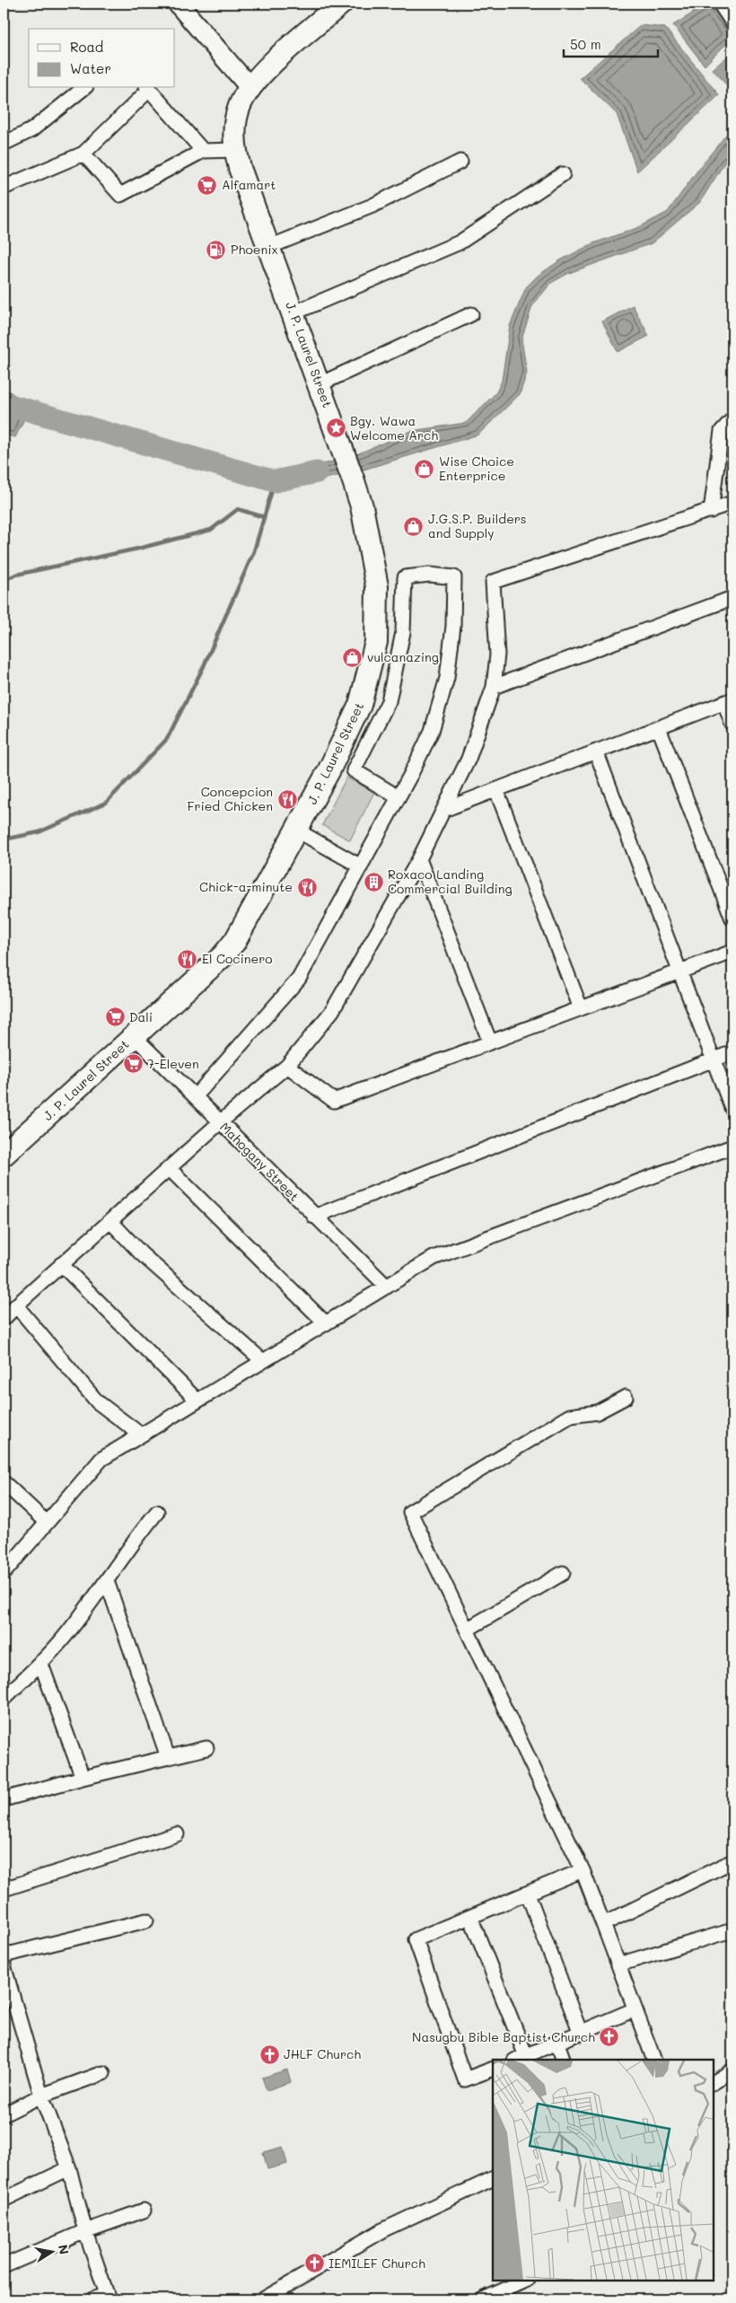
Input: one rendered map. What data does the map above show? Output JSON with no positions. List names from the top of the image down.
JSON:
{
  "streets": {
    "main road": ["J. P. Laurel Street"],
    "street": ["Mahogany Street"]
  },
  "crossings": [
    ["J. P. Laurel Street", "Mahogany Street"]
  ],
  "places": {
    "supermarket": ["Alfamart", "Dali", "7-Eleven"],
    "fuel station": ["Phoenix"],
    "place": ["Bgy. Wawa Welcome Arch"],
    "shop": ["Wise Choice Enterprice", "J.G.S.P. Builders and Supply", "vulcanazing"],
    "restaurant": ["Concepcion Fried Chicken", "Chick-a-minute", "El Cocinero"],
    "building": ["Roxaco Landing Commercial Building"],
    "church": ["Nasugbu Bible Baptist Church", "JHLF Church", "IEMILEF Church"]
  },
  "legend": ["Road", "Water"],
  "scale_bar": "50 m",
  "north": "right"
}
